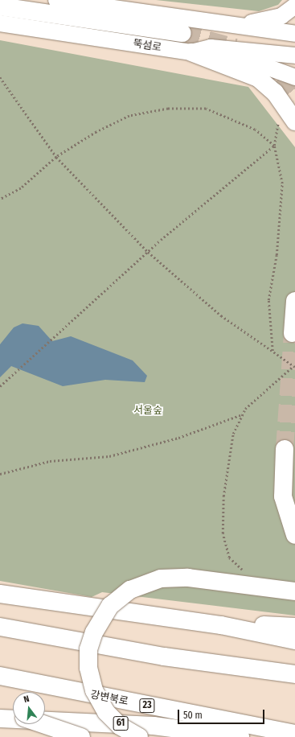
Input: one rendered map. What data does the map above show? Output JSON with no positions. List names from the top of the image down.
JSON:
{
  "streets": {
    "highway": ["강변북로", "23", "61"],
    "main road": ["뚝섬로"]
  },
  "parks": ["서울숲"],
  "scale_bar": "50 m",
  "north": "top"
}
